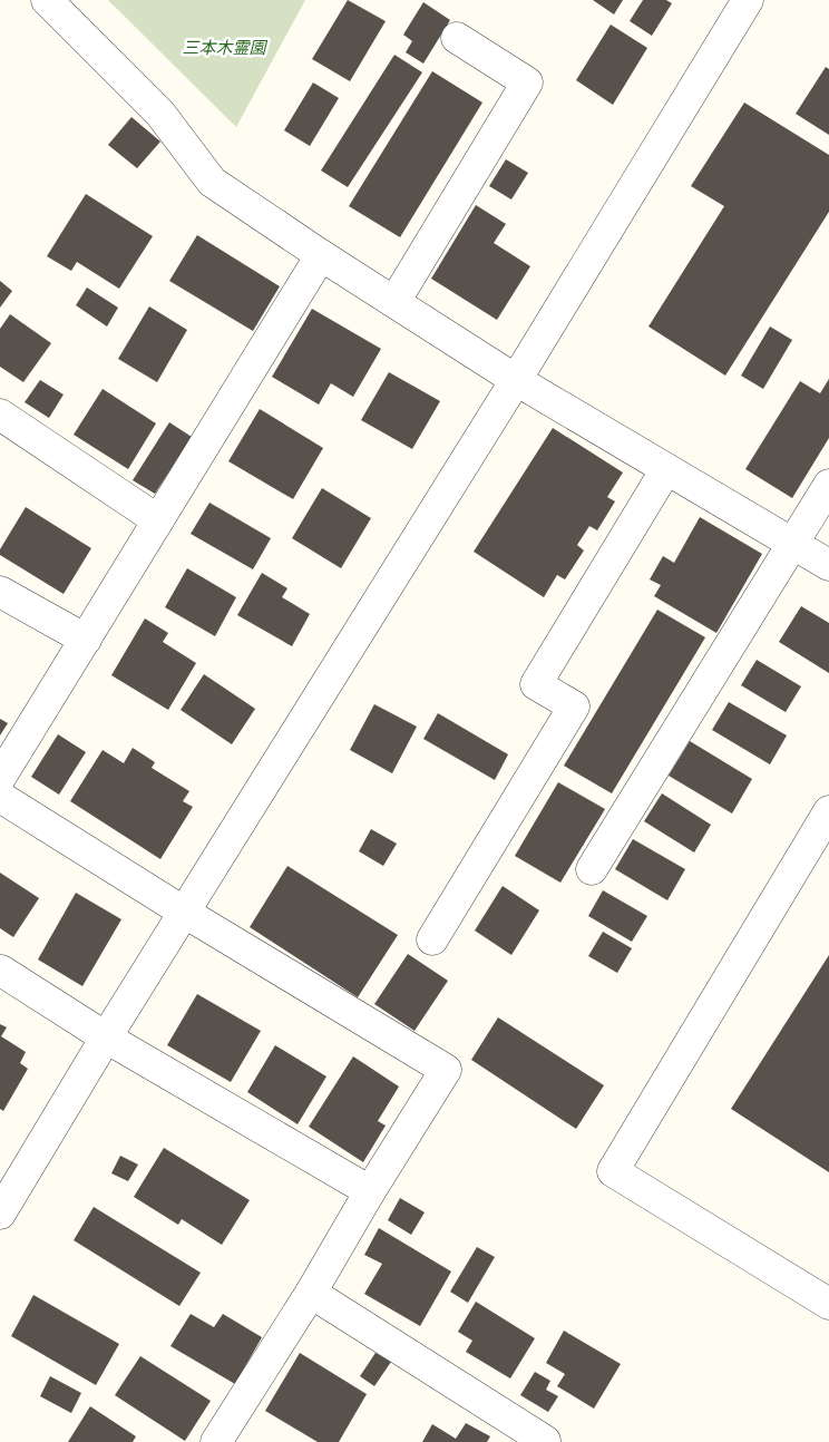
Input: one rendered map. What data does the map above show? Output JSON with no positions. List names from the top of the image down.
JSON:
{
  "parks": ["三本木霊園"]
}
